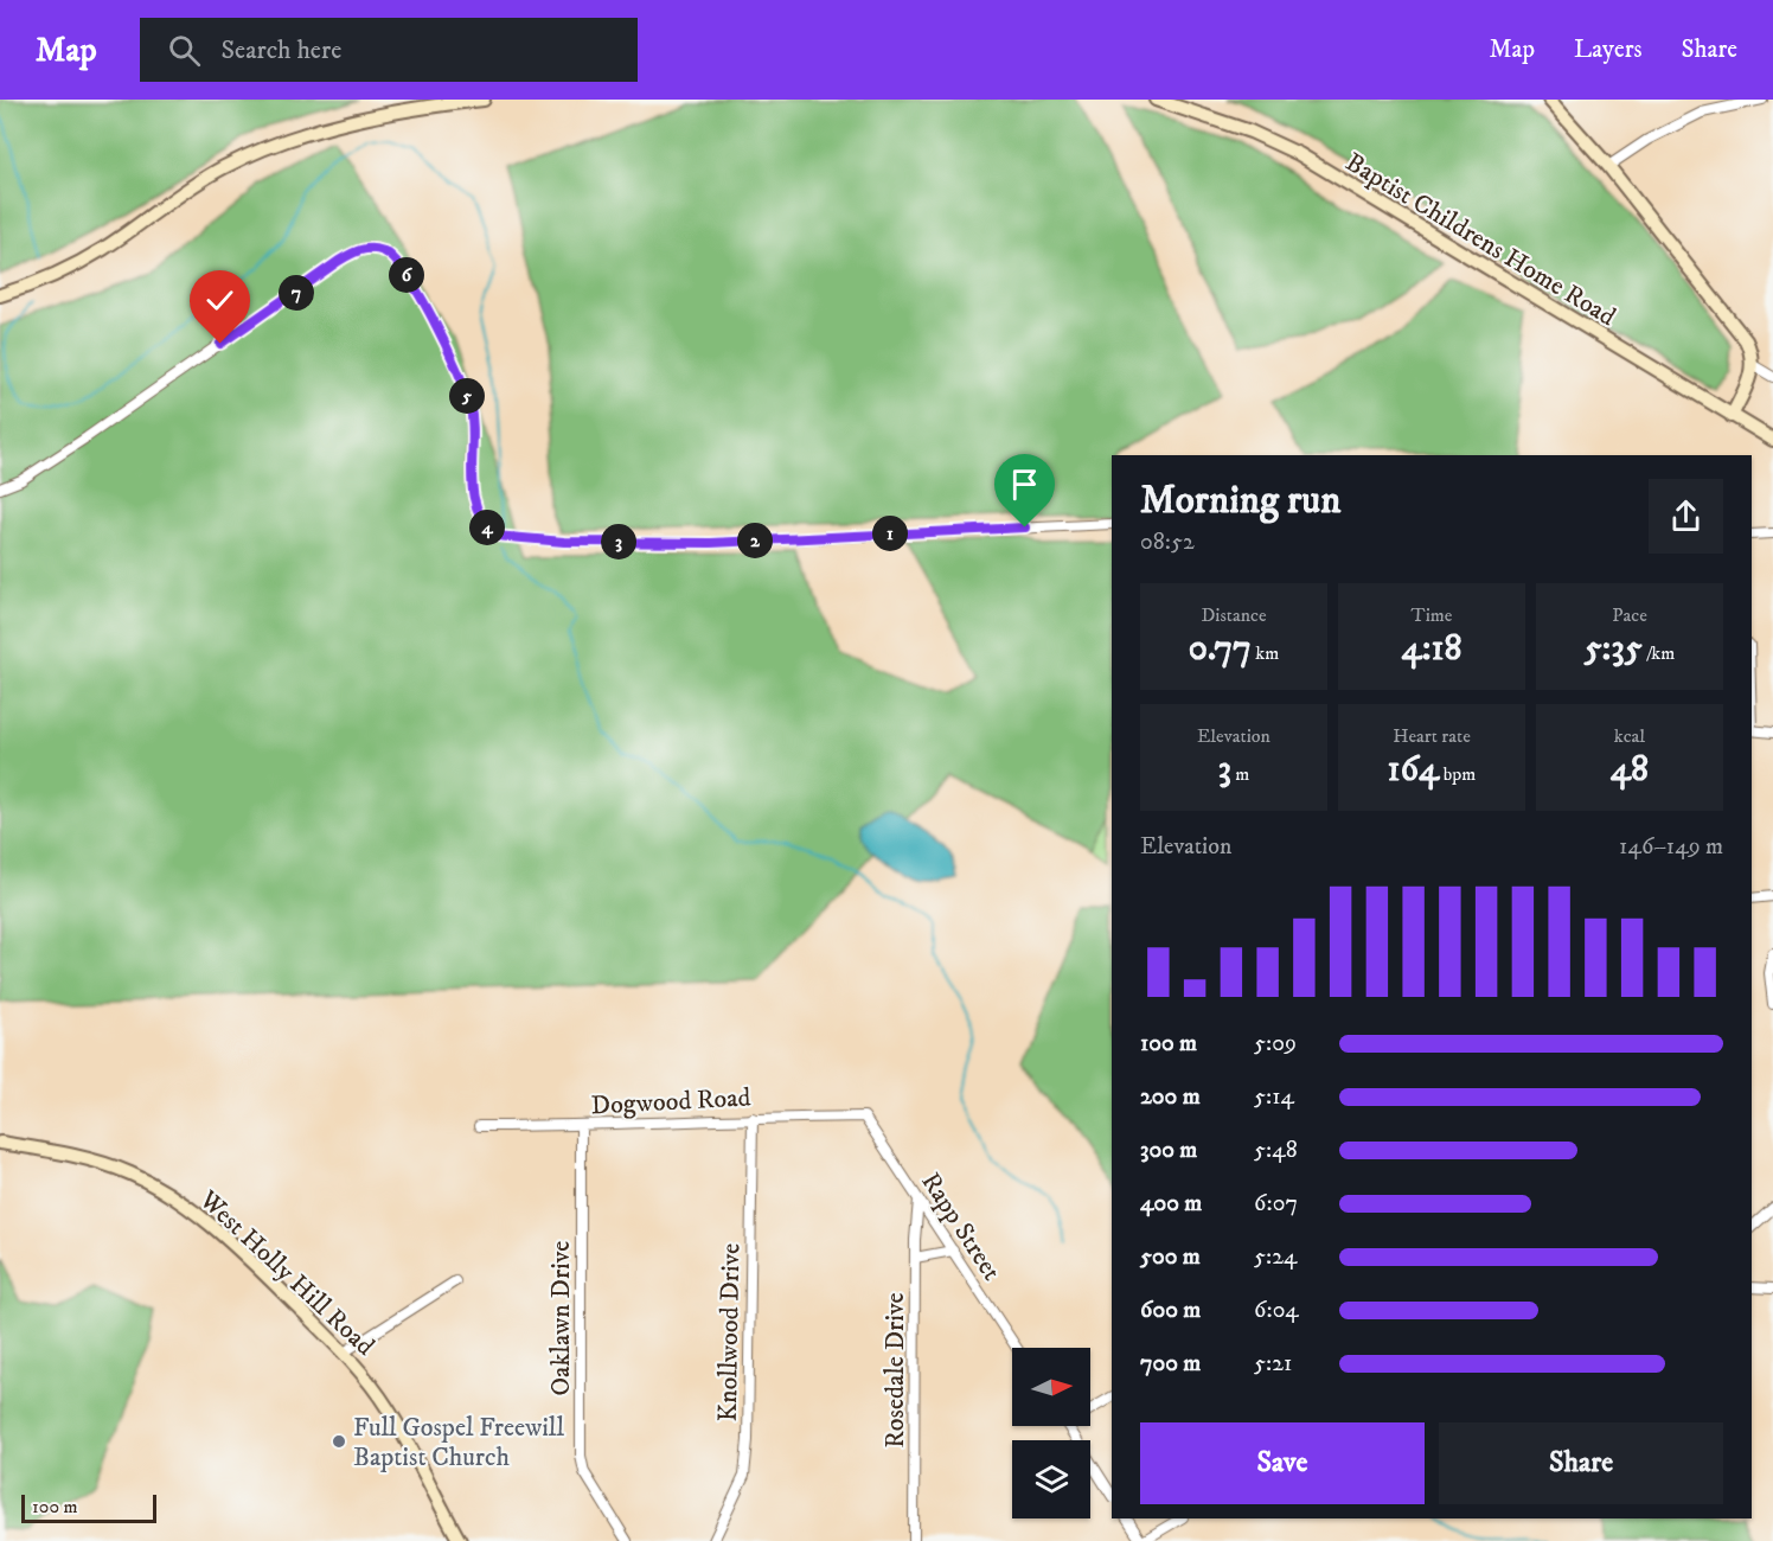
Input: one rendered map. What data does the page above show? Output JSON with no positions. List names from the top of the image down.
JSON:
{
  "streets": {
    "street": [
      "Baptist Childrens Home Road",
      "Dogwood Road",
      "Rapp Street",
      "West Holly Hill Road",
      "Oaklawn Drive",
      "Knollwood Drive",
      "Rosedale Drive"
    ]
  },
  "crossings": [
    ["Dogwood Road", "Rapp Street"],
    ["Dogwood Road", "Oaklawn Drive"],
    ["Dogwood Road", "Knollwood Drive"],
    ["Rapp Street", "Rosedale Drive"]
  ],
  "places": ["Full Gospel Freewill Baptist Church"],
  "scale_bar": "100 m",
  "north": "right",
  "page": {
    "header": "Map",
    "search": "Search here",
    "nav": ["Map", "Layers", "Share"],
    "pins": [
      "6",
      "7",
      "5",
      "4",
      "1",
      "2",
      "3"
    ],
    "heading": ["Morning run", "08:52"],
    "stats": [
      ["Distance", "0.77 km"],
      ["Time", "4:18"],
      ["Pace", "5:35 /km"],
      ["Elevation", "3 m"],
      ["Heart rate", "164 bpm"],
      ["kcal", "48"]
    ],
    "chart": ["Elevation", "146–149 m"],
    "list": [
      {
        "name": "100 m",
        "note": "5:09"
      },
      {
        "name": "200 m",
        "note": "5:14"
      },
      {
        "name": "300 m",
        "note": "5:48"
      },
      {
        "name": "400 m",
        "note": "6:07"
      },
      {
        "name": "500 m",
        "note": "5:24"
      },
      {
        "name": "600 m",
        "note": "6:04"
      },
      {
        "name": "700 m",
        "note": "5:21"
      }
    ],
    "buttons": ["Save", "Share"],
    "scale": "100 m"
  }
}
